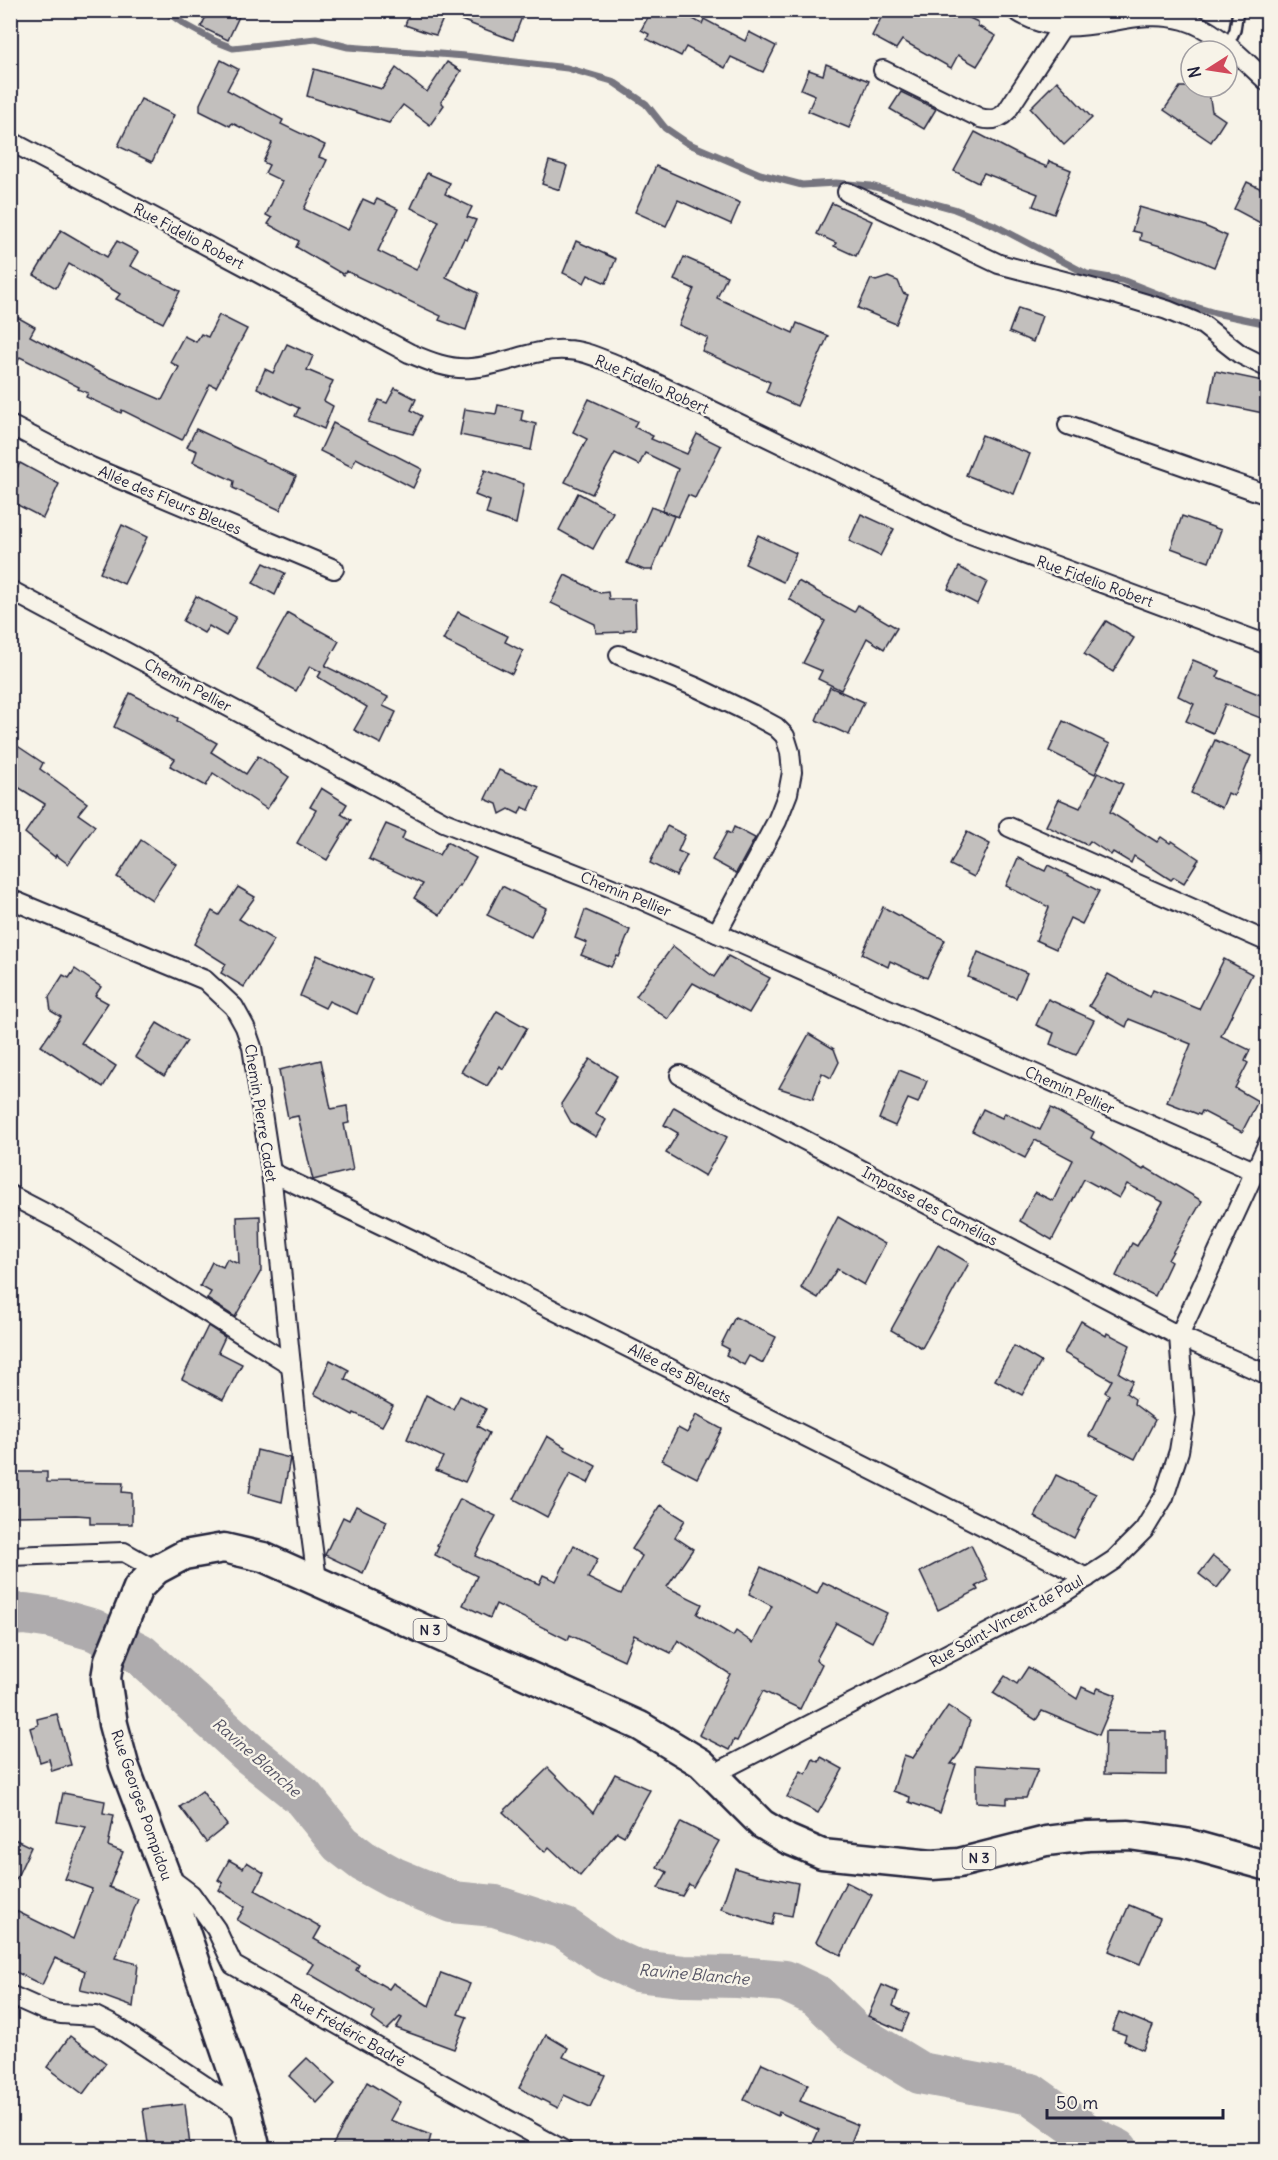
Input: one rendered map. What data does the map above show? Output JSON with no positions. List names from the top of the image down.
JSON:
{
  "streets": {
    "main road": ["N 3", "Rue Georges Pompidou"],
    "street": [
      "Rue Fidelio Robert",
      "Allée des Fleurs Bleues",
      "Chemin Pellier",
      "Chemin Pierre Cadet",
      "Impasse des Camélias",
      "Allée des Bleuets",
      "Rue Saint-Vincent de Paul",
      "Rue Frédéric Badré"
    ]
  },
  "crossings": [
    ["Chemin Pellier", "Rue Saint-Vincent de Paul"],
    ["Chemin Pierre Cadet", "Allée des Bleuets"],
    ["Chemin Pierre Cadet", "N 3"],
    ["Impasse des Camélias", "Rue Saint-Vincent de Paul"],
    ["Allée des Bleuets", "Rue Saint-Vincent de Paul"],
    ["Rue Saint-Vincent de Paul", "N 3"],
    ["N 3", "Rue Georges Pompidou"],
    ["Rue Georges Pompidou", "Rue Frédéric Badré"]
  ],
  "water": ["Ravine Blanche"],
  "scale_bar": "50 m",
  "north": "left"
}
